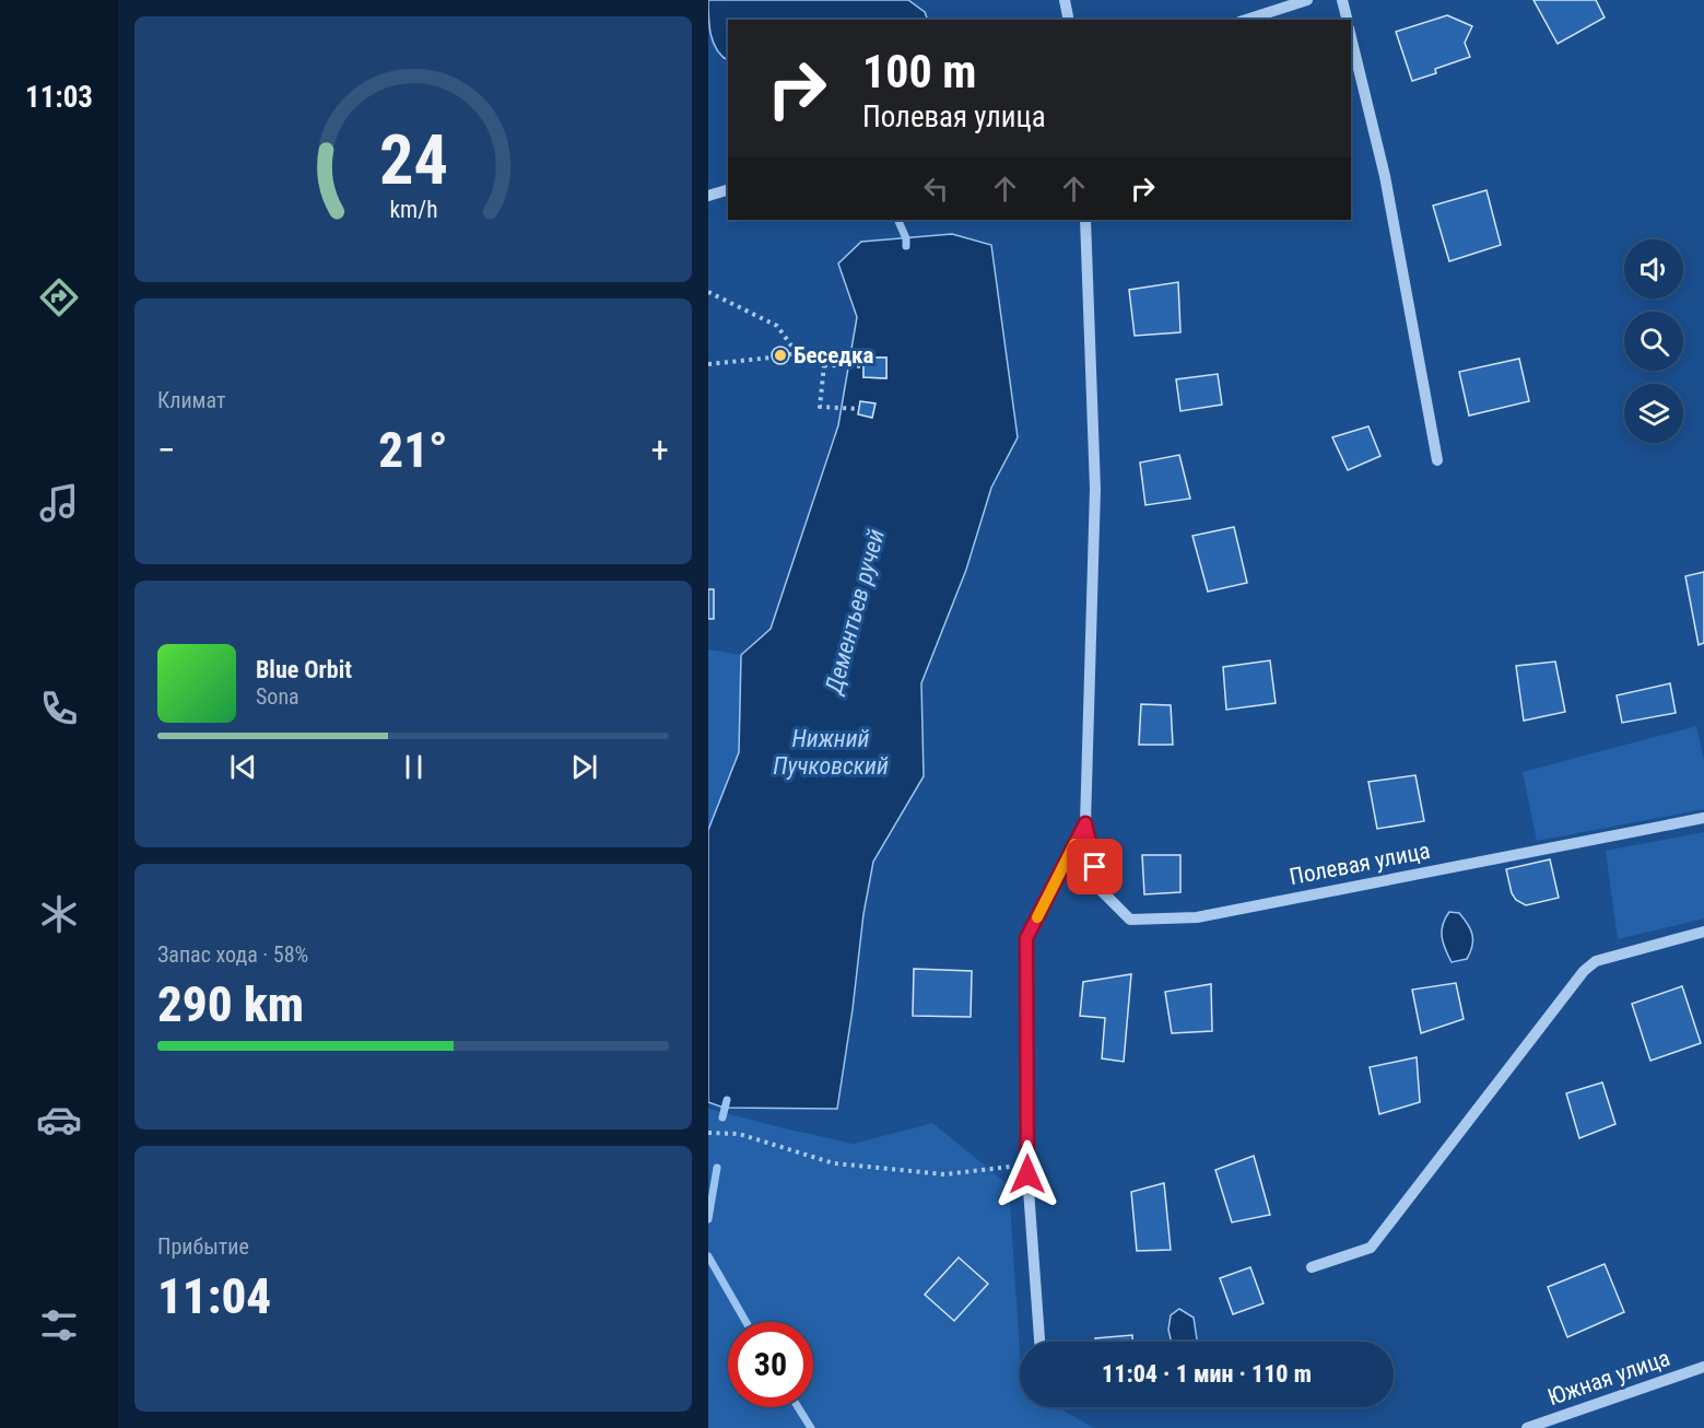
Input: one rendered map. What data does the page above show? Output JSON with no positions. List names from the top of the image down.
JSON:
{
  "streets": {
    "street": ["Полевая улица", "Южная улица"]
  },
  "water": ["Дементьев ручей", "Нижний Пучковский"],
  "places": ["Беседка"],
  "page": {
    "tabs": "11:03",
    "turn": ["100 m", "Полевая улица"],
    "tile": [
      "Климат",
      ["Запас хода · 58%", "290 km"],
      ["Прибытие", "11:04"]
    ],
    "heat": ["−", "21°", "+"],
    "song": ["Blue Orbit", "Sona"],
    "limit": "30",
    "trip": "11:04 · 1 мин · 110 m",
    "gauge": ["24", "km/h"]
  }
}
